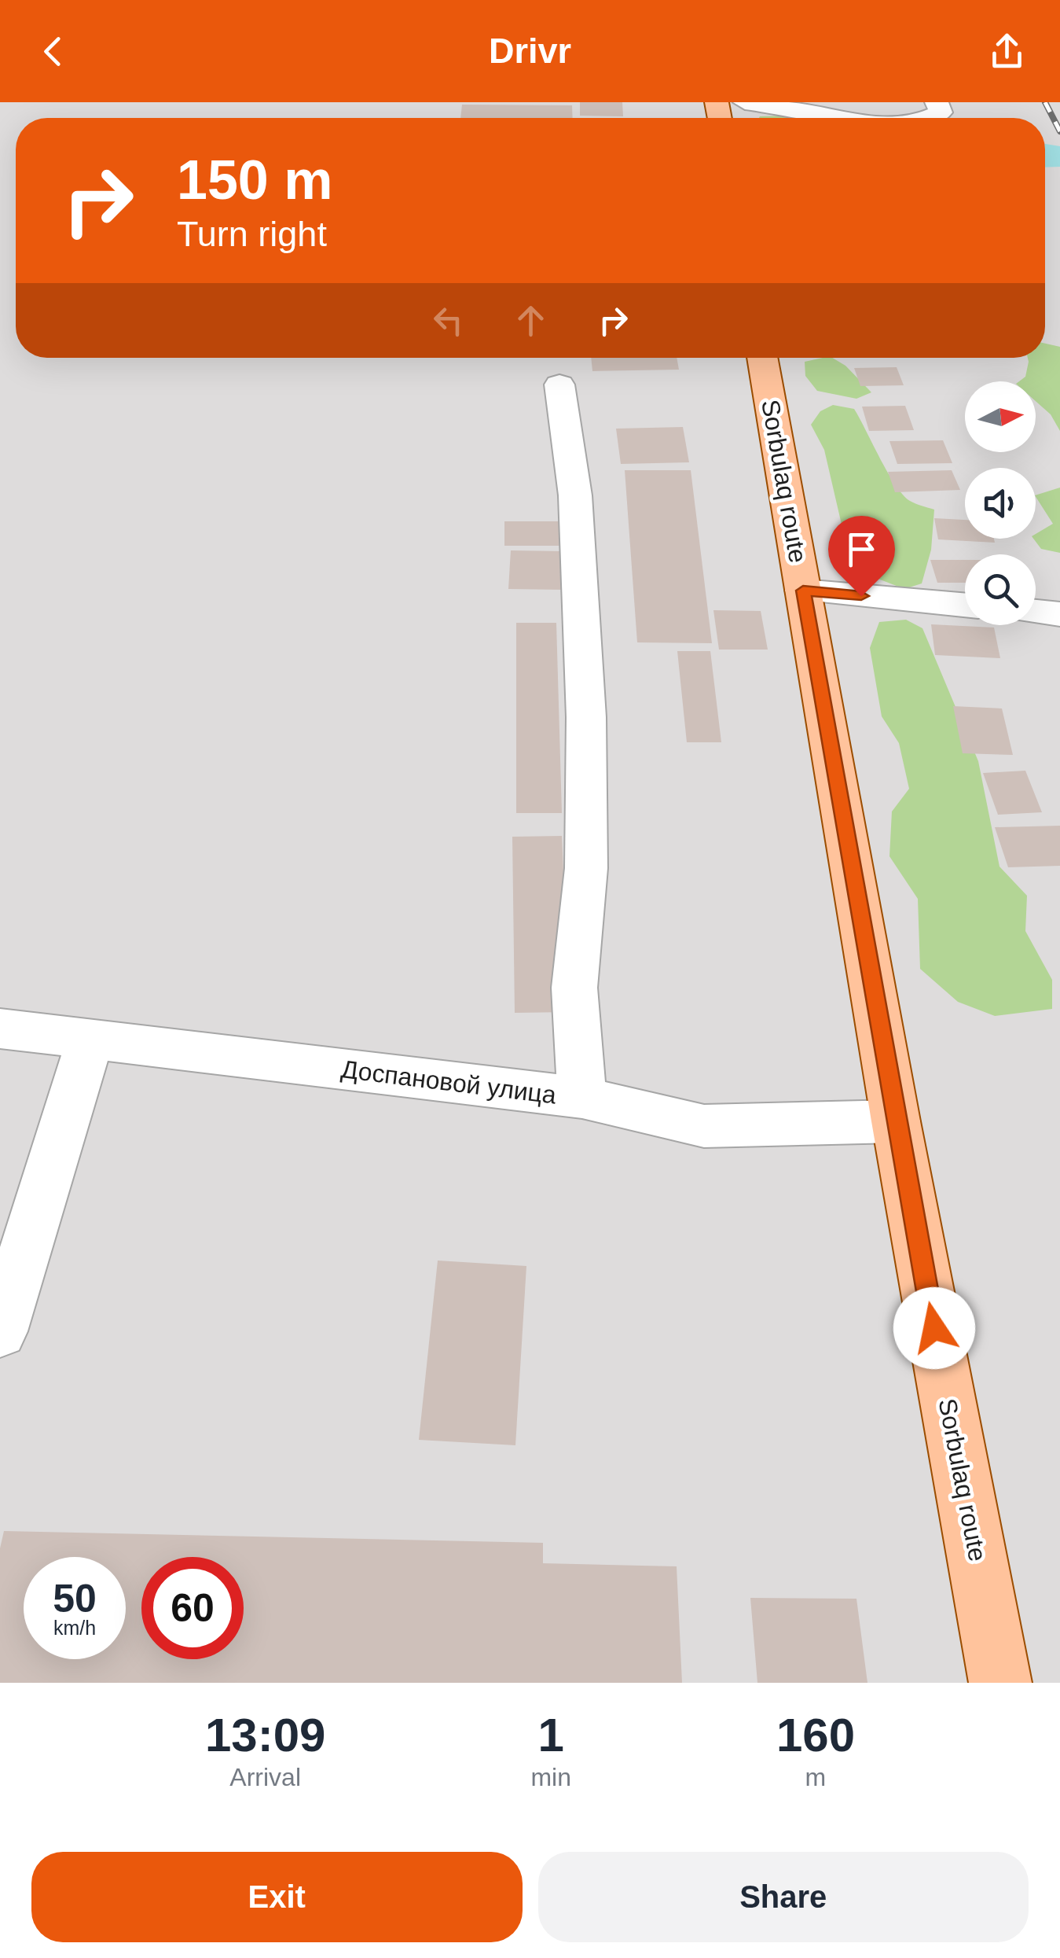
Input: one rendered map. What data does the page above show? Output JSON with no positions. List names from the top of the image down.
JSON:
{
  "streets": {
    "main road": ["Sorbulaq route"],
    "street": ["Доспановой улица"]
  },
  "crossings": [
    ["Sorbulaq route", "Доспановой улица"]
  ],
  "north": "right",
  "page": {
    "header": "Drivr",
    "turn": ["150 m", "Turn right"],
    "speed": "50 km/h",
    "limit": "60",
    "eta": [
      "13:09",
      "Arrival",
      "1",
      "min",
      "160",
      "m"
    ],
    "buttons": ["Exit", "Share"]
  }
}
